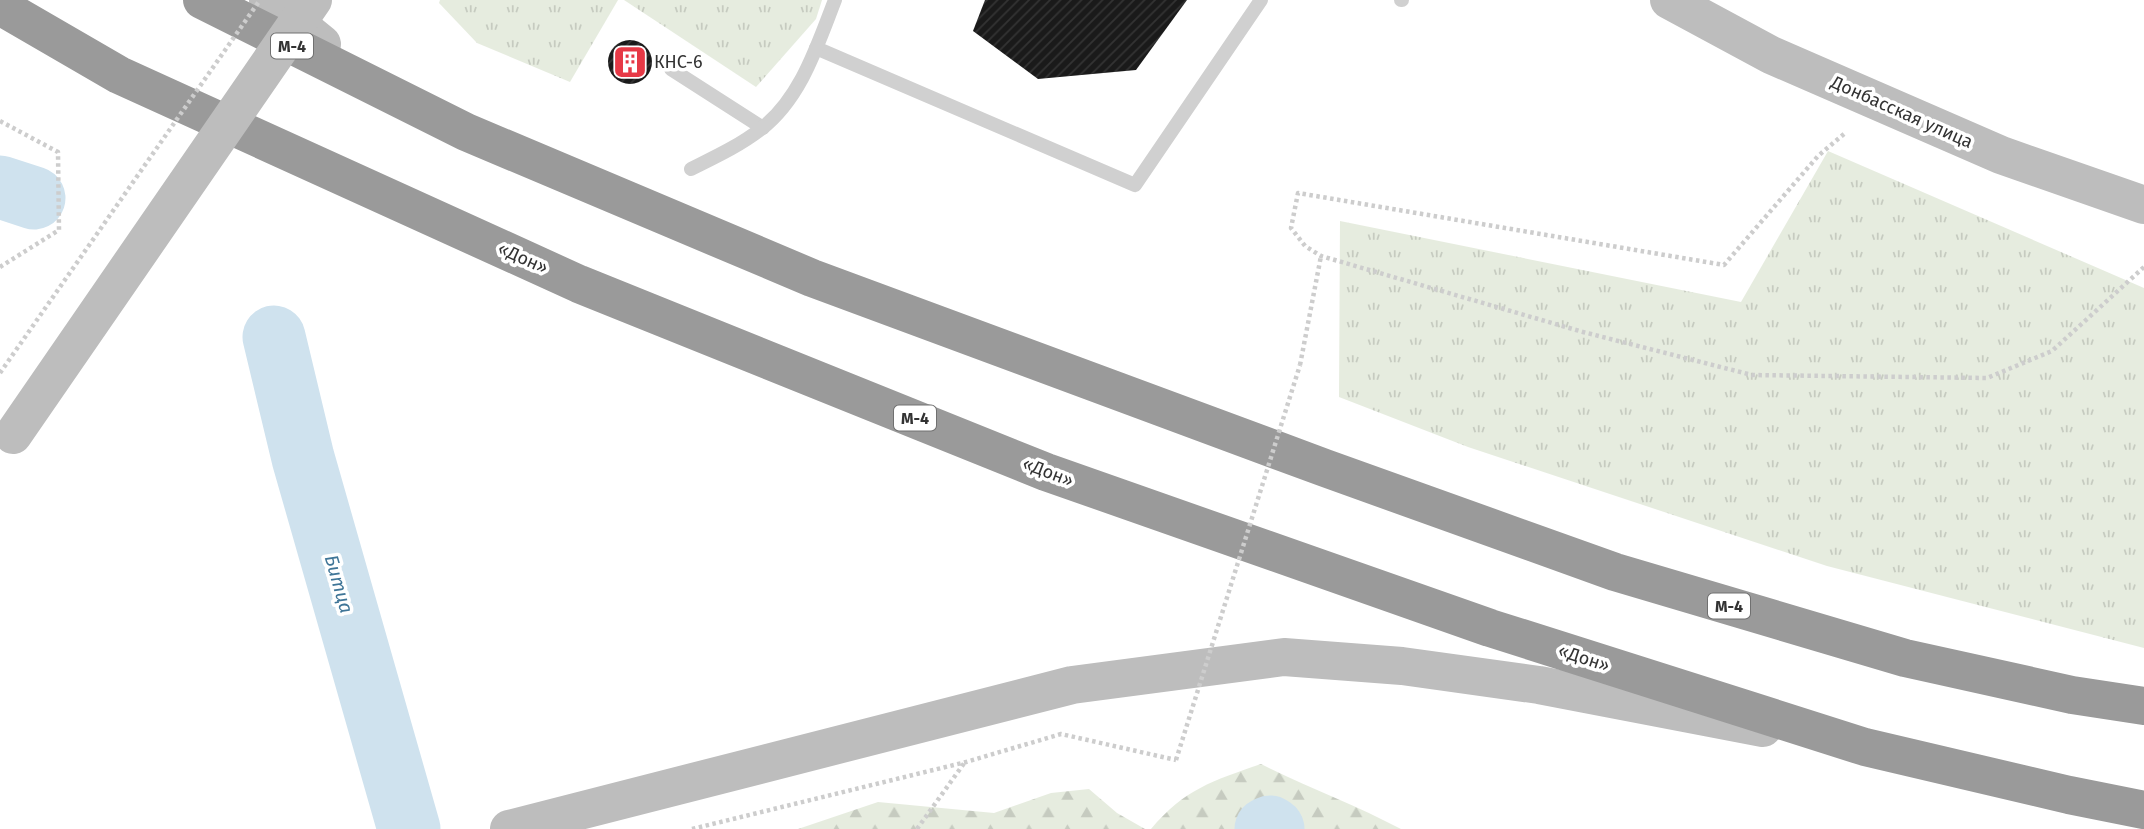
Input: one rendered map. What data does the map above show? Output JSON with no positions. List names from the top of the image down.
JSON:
{
  "streets": {
    "highway": ["М-4", "«Дон»"],
    "main road": ["Донбасская улица"]
  },
  "water": ["Битца"],
  "places": {
    "building": ["КНС-6"]
  }
}
